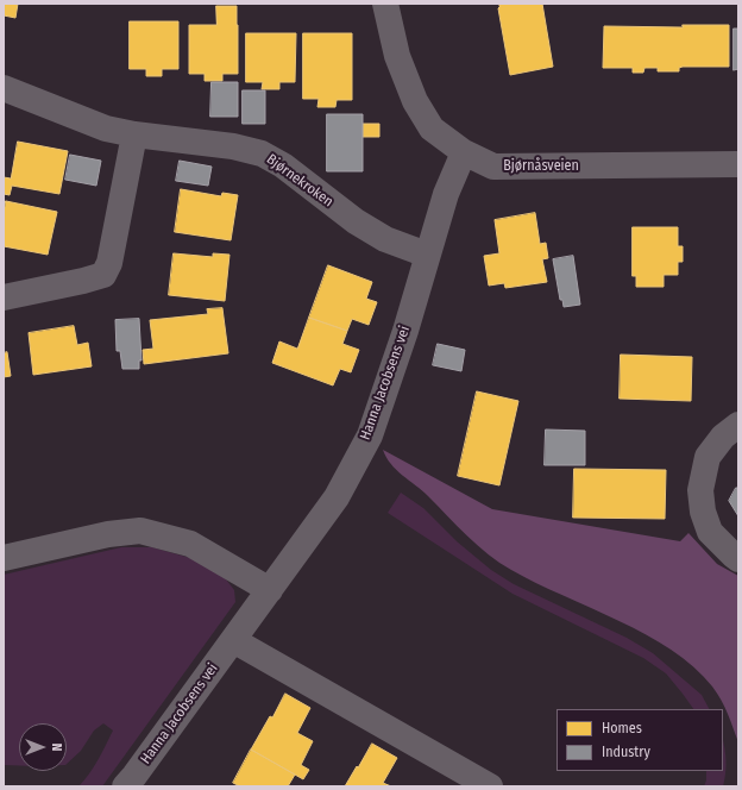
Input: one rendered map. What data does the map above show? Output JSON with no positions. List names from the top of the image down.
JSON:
{
  "streets": {
    "street": ["Bjørnåsveien", "Bjørnekroken", "Hanna Jacobsens vei"]
  },
  "crossings": [
    ["Bjørnåsveien", "Hanna Jacobsens vei"],
    ["Bjørnekroken", "Hanna Jacobsens vei"]
  ],
  "legend": ["Homes", "Industry"],
  "north": "right"
}
